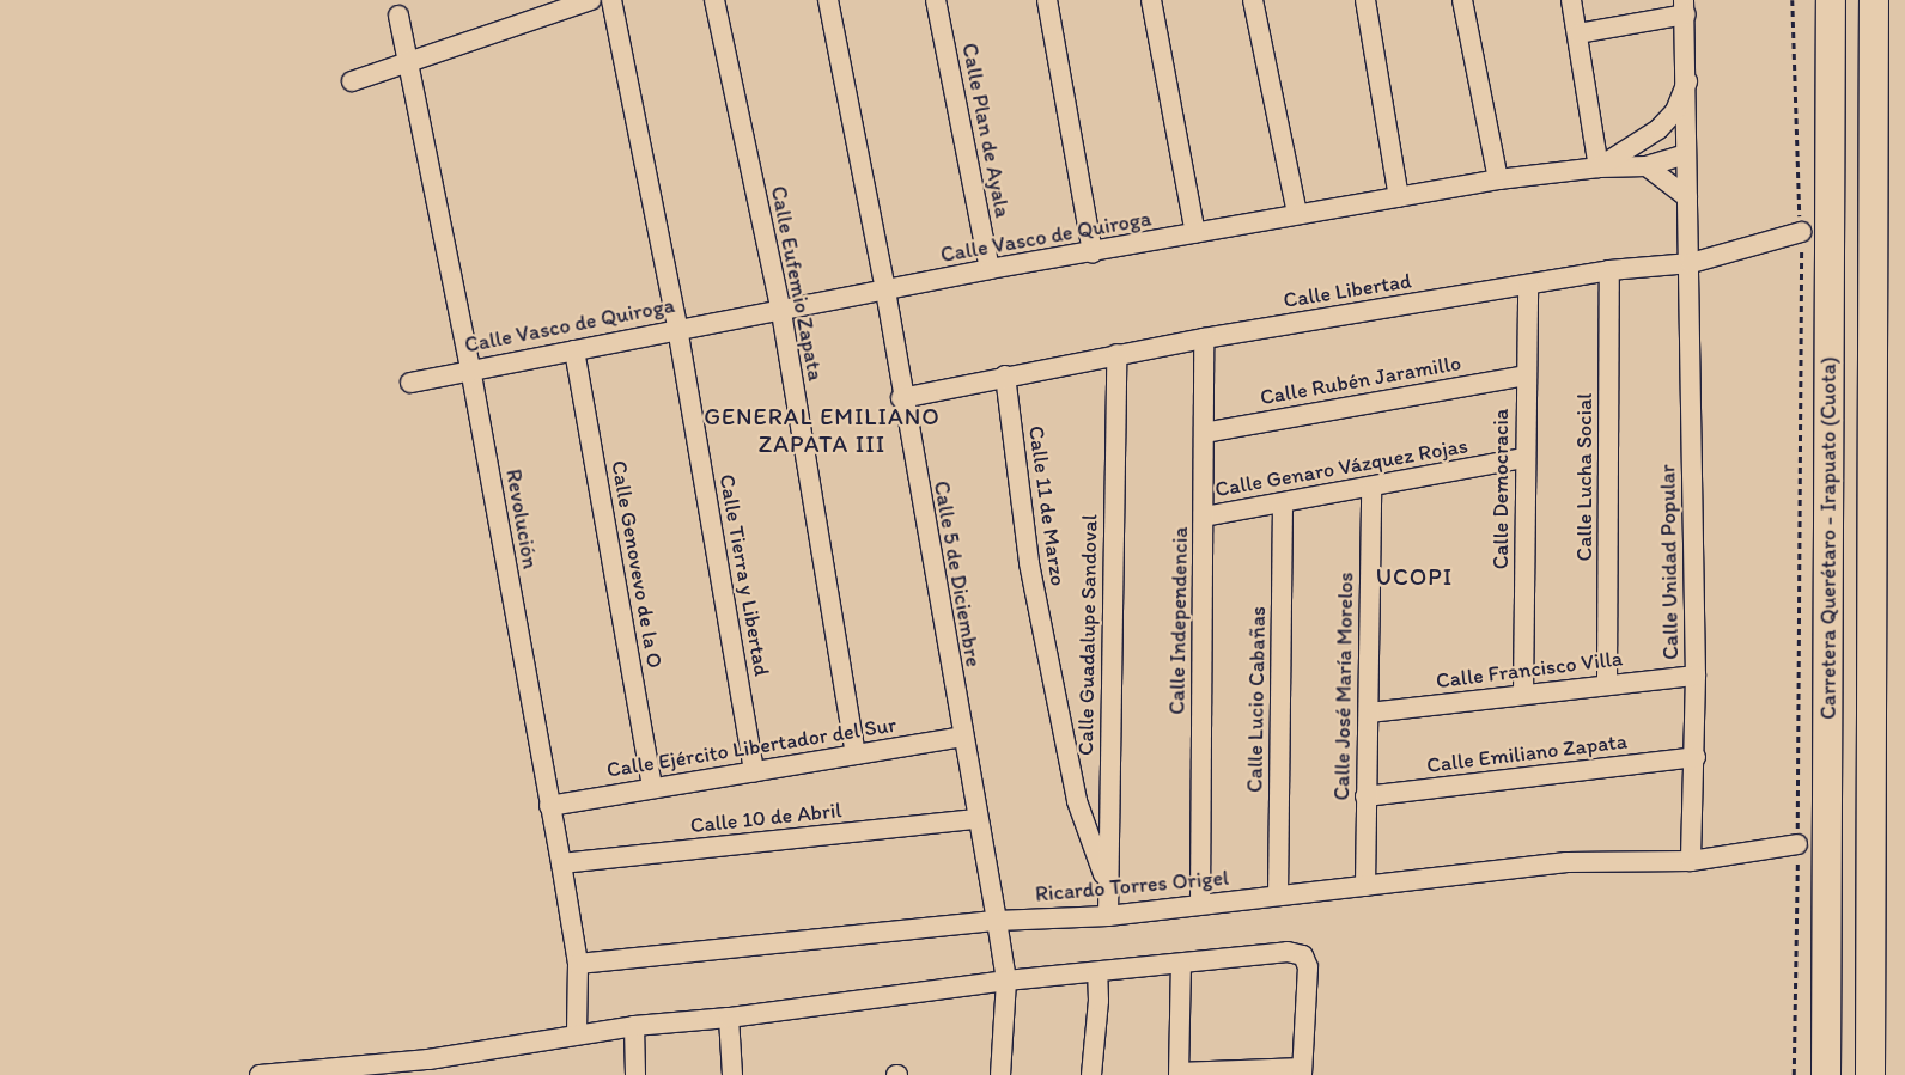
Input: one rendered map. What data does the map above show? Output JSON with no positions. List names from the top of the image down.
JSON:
{
  "streets": {
    "highway": ["Carretera Querétaro - Irapuato (Cuota)"],
    "street": [
      "Calle Plan de Ayala",
      "Calle Vasco de Quiroga",
      "Calle Eufemio Zapata",
      "Calle Libertad",
      "Calle Rubén Jaramillo",
      "Calle Genaro Vázquez Rojas",
      "Calle Lucha Social",
      "Calle Democracia",
      "Calle 11 de Marzo",
      "Revolución",
      "Calle Unidad Popular",
      "Calle Genovevo de la O",
      "Calle 5 de Diciembre",
      "Calle Tierra y Libertad",
      "Calle Independencia",
      "Calle Guadalupe Sandoval",
      "Calle Francisco Villa",
      "Calle José María Morelos",
      "Calle Lucio Cabañas",
      "Calle Ejército Libertador del Sur",
      "Calle Emiliano Zapata",
      "Calle 10 de Abril",
      "Ricardo Torres Origel"
    ]
  },
  "crossings": [
    ["Calle Plan de Ayala", "Calle Vasco de Quiroga"],
    ["Calle Vasco de Quiroga", "Calle Eufemio Zapata"],
    ["Calle Vasco de Quiroga", "Revolución"],
    ["Calle Vasco de Quiroga", "Calle Unidad Popular"],
    ["Calle Vasco de Quiroga", "Calle Genovevo de la O"],
    ["Calle Vasco de Quiroga", "Calle 5 de Diciembre"],
    ["Calle Vasco de Quiroga", "Calle Tierra y Libertad"],
    ["Calle Eufemio Zapata", "Calle Ejército Libertador del Sur"],
    ["Calle Libertad", "Calle Lucha Social"],
    ["Calle Libertad", "Calle Democracia"],
    ["Calle Libertad", "Calle 11 de Marzo"],
    ["Calle Libertad", "Calle Unidad Popular"],
    ["Calle Libertad", "Calle 5 de Diciembre"],
    ["Calle Libertad", "Calle Independencia"],
    ["Calle Libertad", "Calle Guadalupe Sandoval"],
    ["Calle Rubén Jaramillo", "Calle Democracia"],
    ["Calle Rubén Jaramillo", "Calle Independencia"],
    ["Calle Genaro Vázquez Rojas", "Calle Democracia"],
    ["Calle Genaro Vázquez Rojas", "Calle Independencia"],
    ["Calle Genaro Vázquez Rojas", "Calle José María Morelos"],
    ["Calle Genaro Vázquez Rojas", "Calle Lucio Cabañas"],
    ["Calle Lucha Social", "Calle Francisco Villa"],
    ["Calle Democracia", "Calle Francisco Villa"],
    ["Calle 11 de Marzo", "Calle Guadalupe Sandoval"],
    ["Revolución", "Calle Ejército Libertador del Sur"],
    ["Revolución", "Calle 10 de Abril"],
    ["Revolución", "Ricardo Torres Origel"],
    ["Calle Unidad Popular", "Calle Francisco Villa"],
    ["Calle Unidad Popular", "Calle Emiliano Zapata"],
    ["Calle Unidad Popular", "Ricardo Torres Origel"],
    ["Calle Genovevo de la O", "Calle Ejército Libertador del Sur"],
    ["Calle 5 de Diciembre", "Calle Ejército Libertador del Sur"],
    ["Calle 5 de Diciembre", "Calle 10 de Abril"],
    ["Calle 5 de Diciembre", "Ricardo Torres Origel"],
    ["Calle Tierra y Libertad", "Calle Ejército Libertador del Sur"],
    ["Calle Independencia", "Ricardo Torres Origel"],
    ["Calle Guadalupe Sandoval", "Ricardo Torres Origel"],
    ["Calle Francisco Villa", "Calle José María Morelos"],
    ["Calle José María Morelos", "Calle Emiliano Zapata"],
    ["Calle José María Morelos", "Ricardo Torres Origel"],
    ["Calle Lucio Cabañas", "Ricardo Torres Origel"]
  ],
  "districts": ["GENERAL EMILIANO ZAPATA III", "UCOPI"]
}
